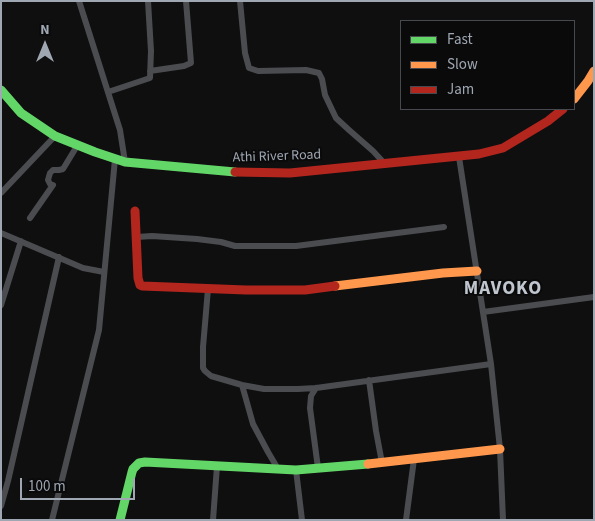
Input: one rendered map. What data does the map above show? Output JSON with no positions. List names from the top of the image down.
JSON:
{
  "streets": {
    "street": ["Athi River Road"]
  },
  "districts": ["MAVOKO"],
  "legend": ["Fast", "Slow", "Jam"],
  "scale_bar": "100 m",
  "north": "top"
}
